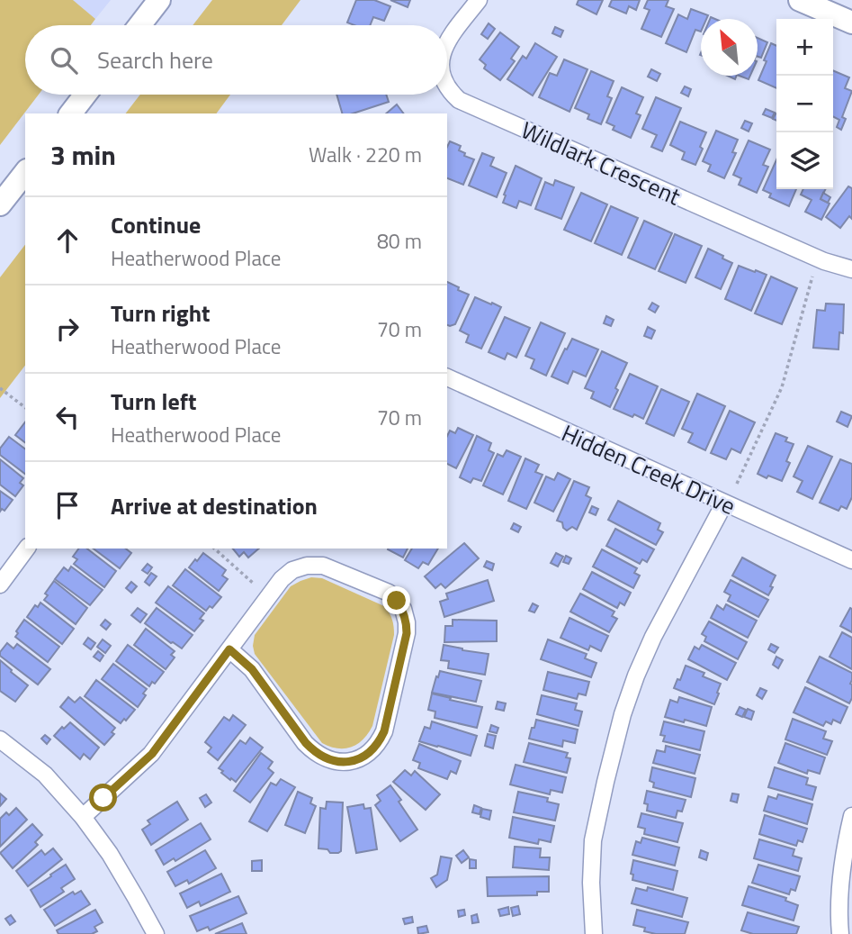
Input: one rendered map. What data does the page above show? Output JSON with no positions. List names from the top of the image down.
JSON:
{
  "streets": {
    "street": ["Wildlark Crescent", "Hidden Creek Drive"]
  },
  "north": "top left",
  "page": {
    "map_buttons": ["+", "−"],
    "search": "Search here",
    "heading": ["3 min", "Walk · 220 m"],
    "list": [
      ["Continue", "Heatherwood Place", "80 m"],
      ["Turn right", "Heatherwood Place", "70 m"],
      ["Turn left", "Heatherwood Place", "70 m"],
      "Arrive at destination"
    ]
  }
}
